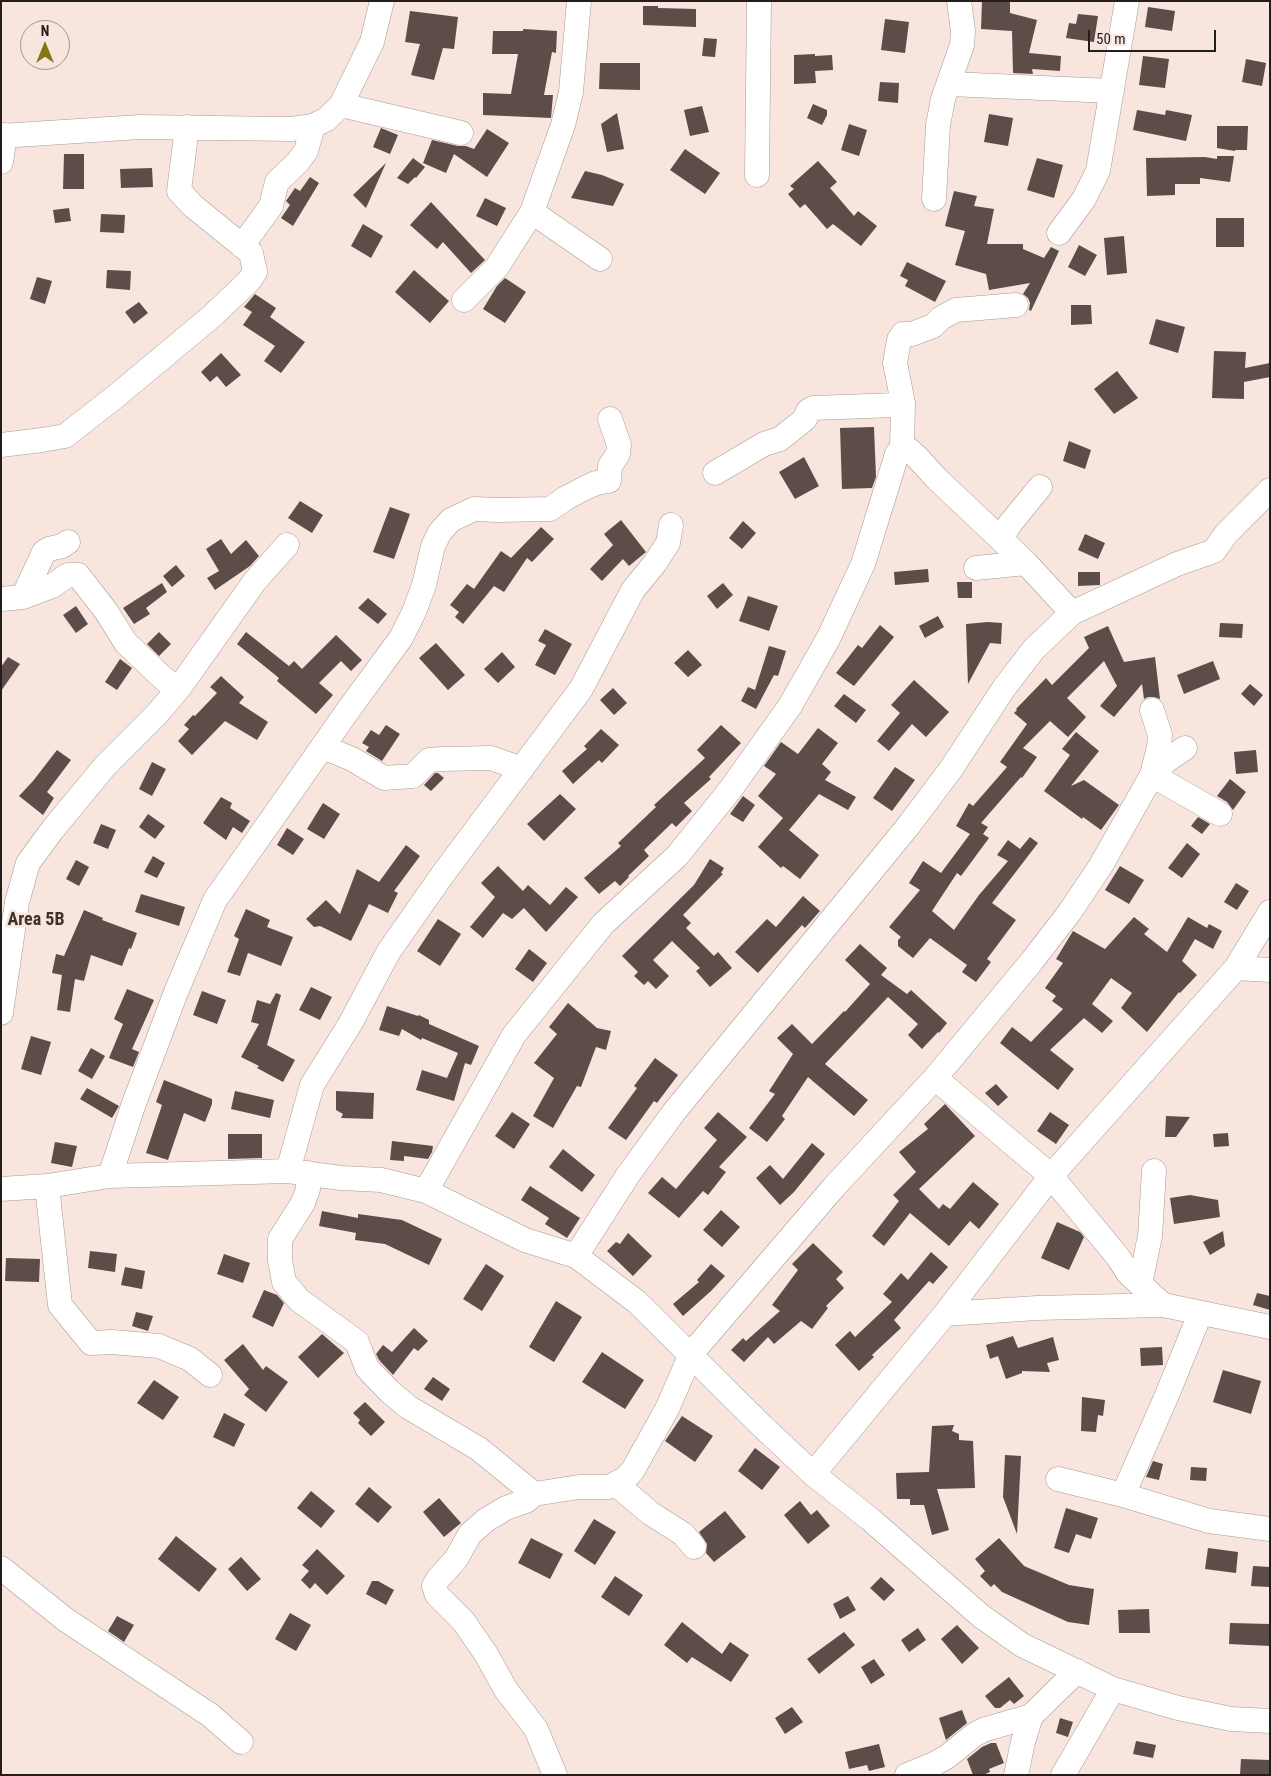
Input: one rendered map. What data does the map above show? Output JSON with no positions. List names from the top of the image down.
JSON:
{
  "districts": ["Area 5B"],
  "scale_bar": "50 m",
  "north": "top"
}
